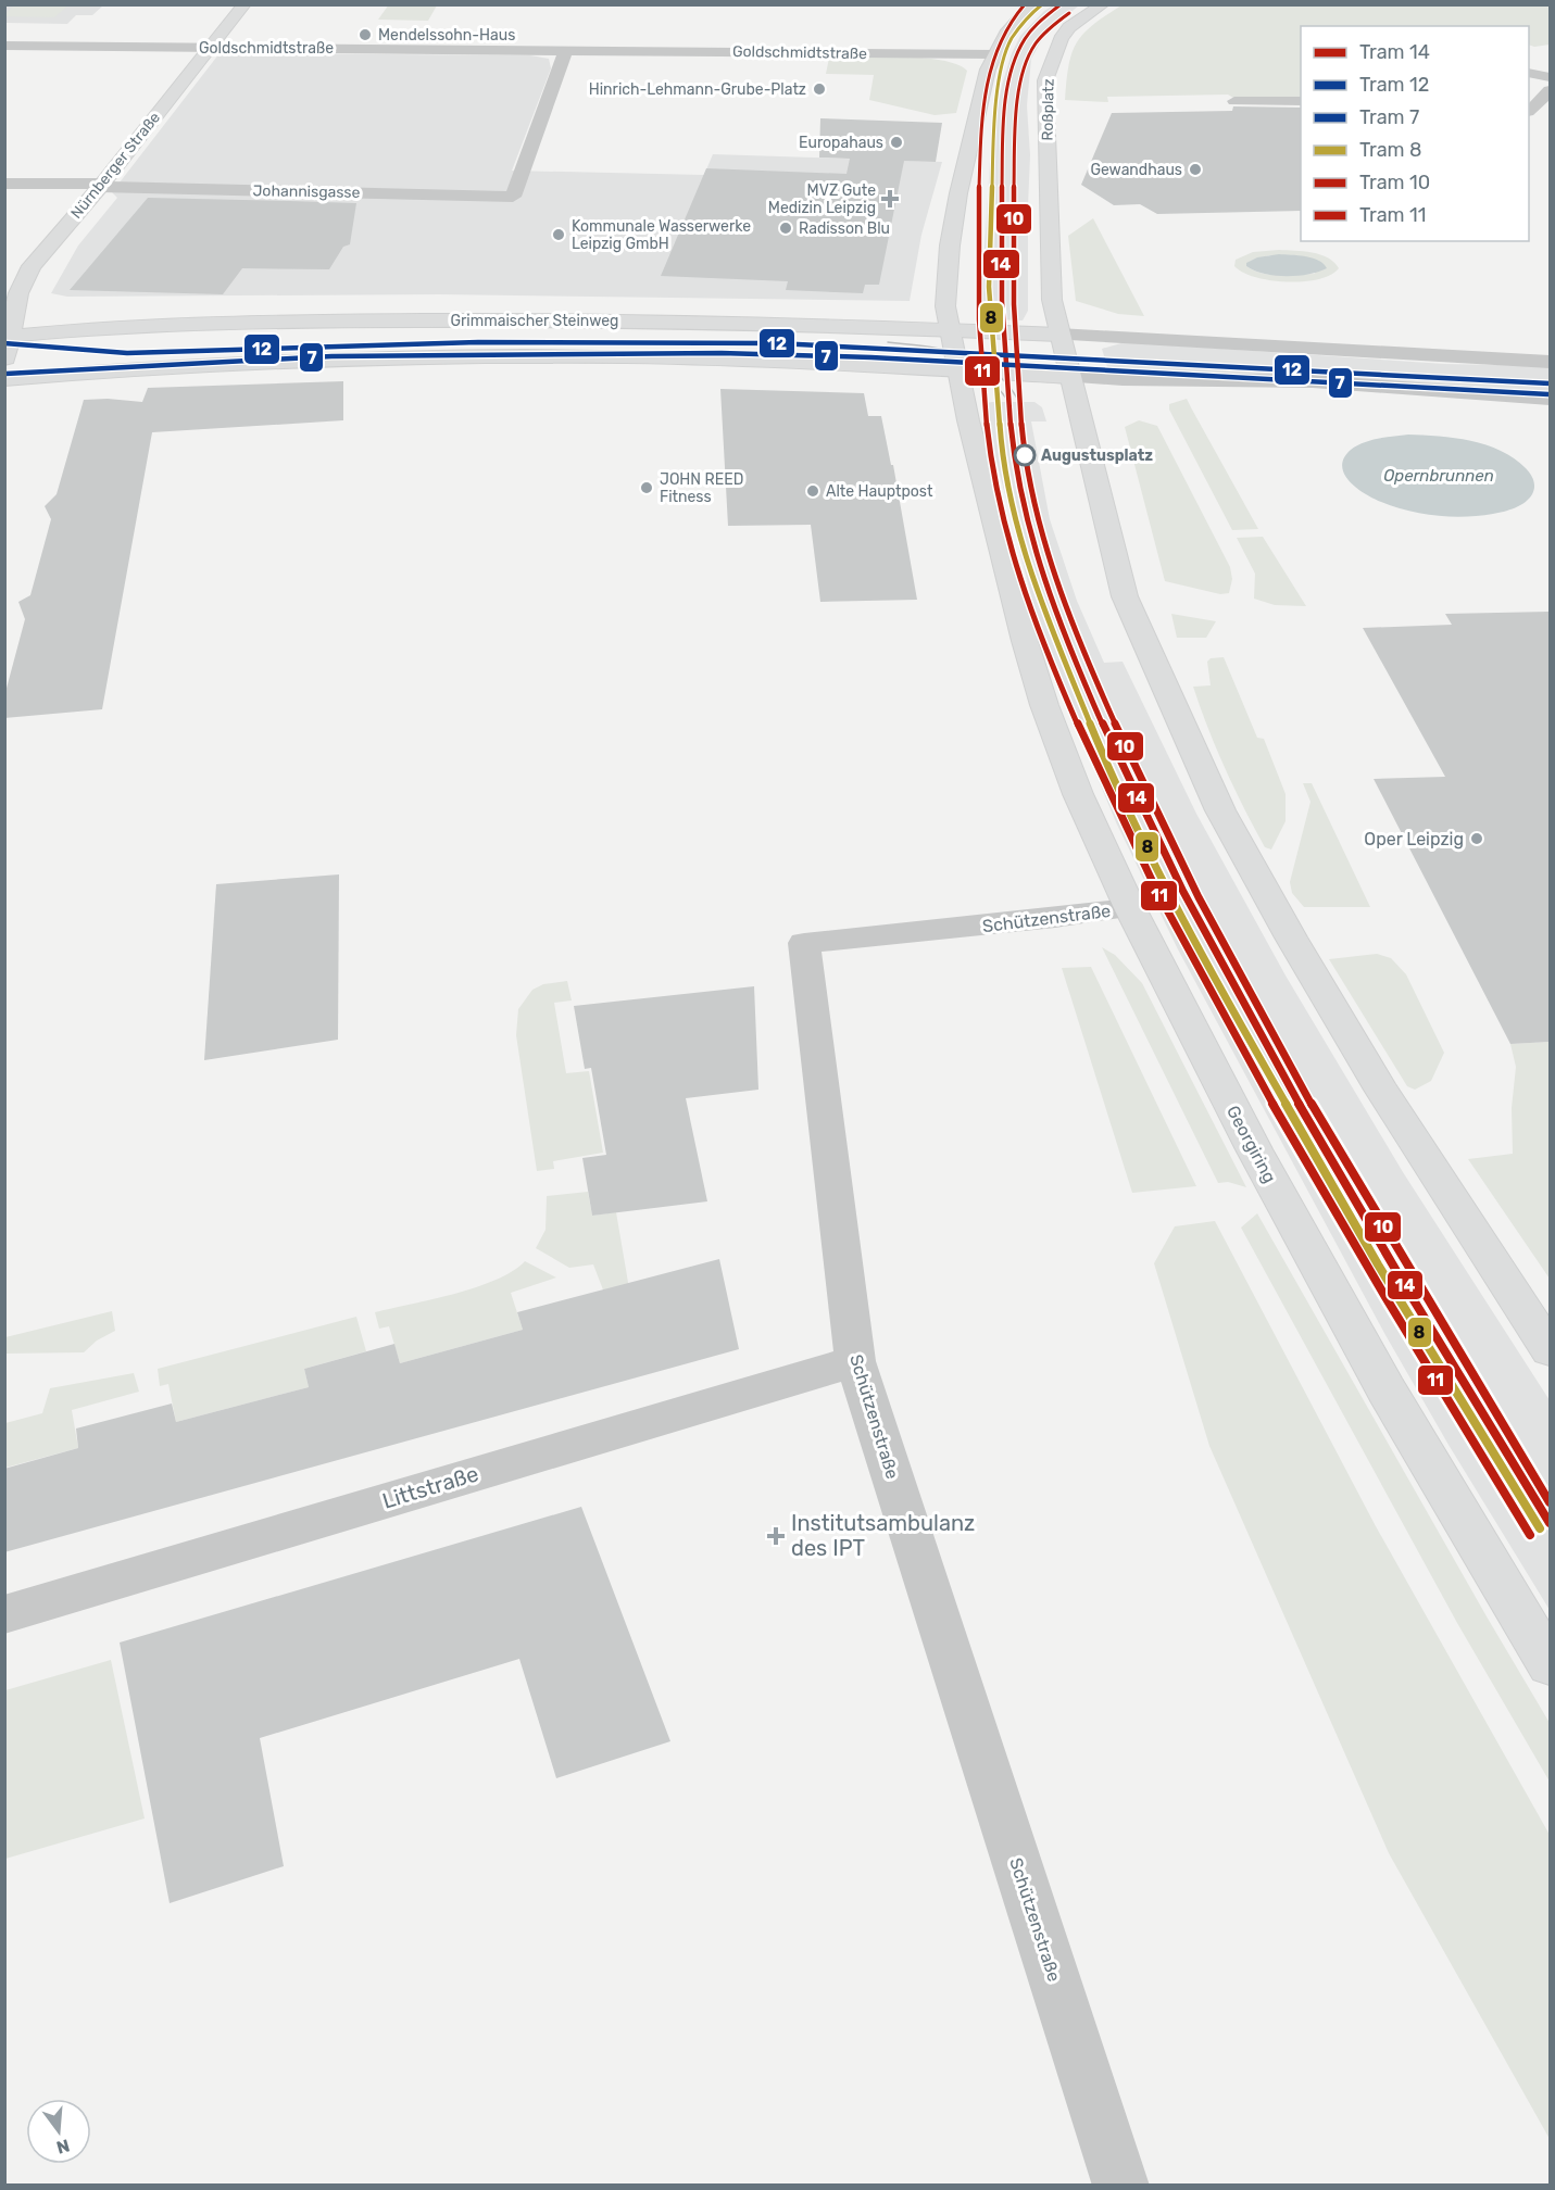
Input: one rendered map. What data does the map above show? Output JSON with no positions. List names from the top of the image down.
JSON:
{
  "streets": {
    "main road": [
      "Roßplatz",
      "Nürnberger Straße",
      "Grimmaischer Steinweg",
      "Georgiring"
    ],
    "street": [
      "Goldschmidtstraße",
      "Johannisgasse",
      "Schützenstraße",
      "Littstraße"
    ]
  },
  "crossings": [
    ["Goldschmidtstraße", "Nürnberger Straße"],
    ["Goldschmidtstraße", "Johannisgasse"],
    ["Roßplatz", "Grimmaischer Steinweg"],
    ["Nürnberger Straße", "Johannisgasse"],
    ["Nürnberger Straße", "Grimmaischer Steinweg"],
    ["Grimmaischer Steinweg", "Georgiring"],
    ["Schützenstraße", "Georgiring"],
    ["Schützenstraße", "Littstraße"]
  ],
  "water": ["Opernbrunnen"],
  "places": {
    "other": [
      "Mendelssohn-Haus",
      "Hinrich-Lehmann-Grube-Platz",
      "Europahaus",
      "Gewandhaus",
      "Radisson Blu",
      "Kommunale Wasserwerke Leipzig GmbH",
      "Augustusplatz",
      "JOHN REED Fitness",
      "Alte Hauptpost",
      "Oper Leipzig"
    ],
    "health": ["MVZ Gute Medizin Leipzig", "Institutsambulanz des IPT"]
  },
  "lines": [
    "tram line 14",
    "tram line 8",
    "tram line 11",
    "tram line 10",
    "tram line 12",
    "tram line 7"
  ],
  "legend": [
    "Tram 14",
    "Tram 12",
    "Tram 7",
    "Tram 8",
    "Tram 10",
    "Tram 11"
  ],
  "north": "bottom"
}
